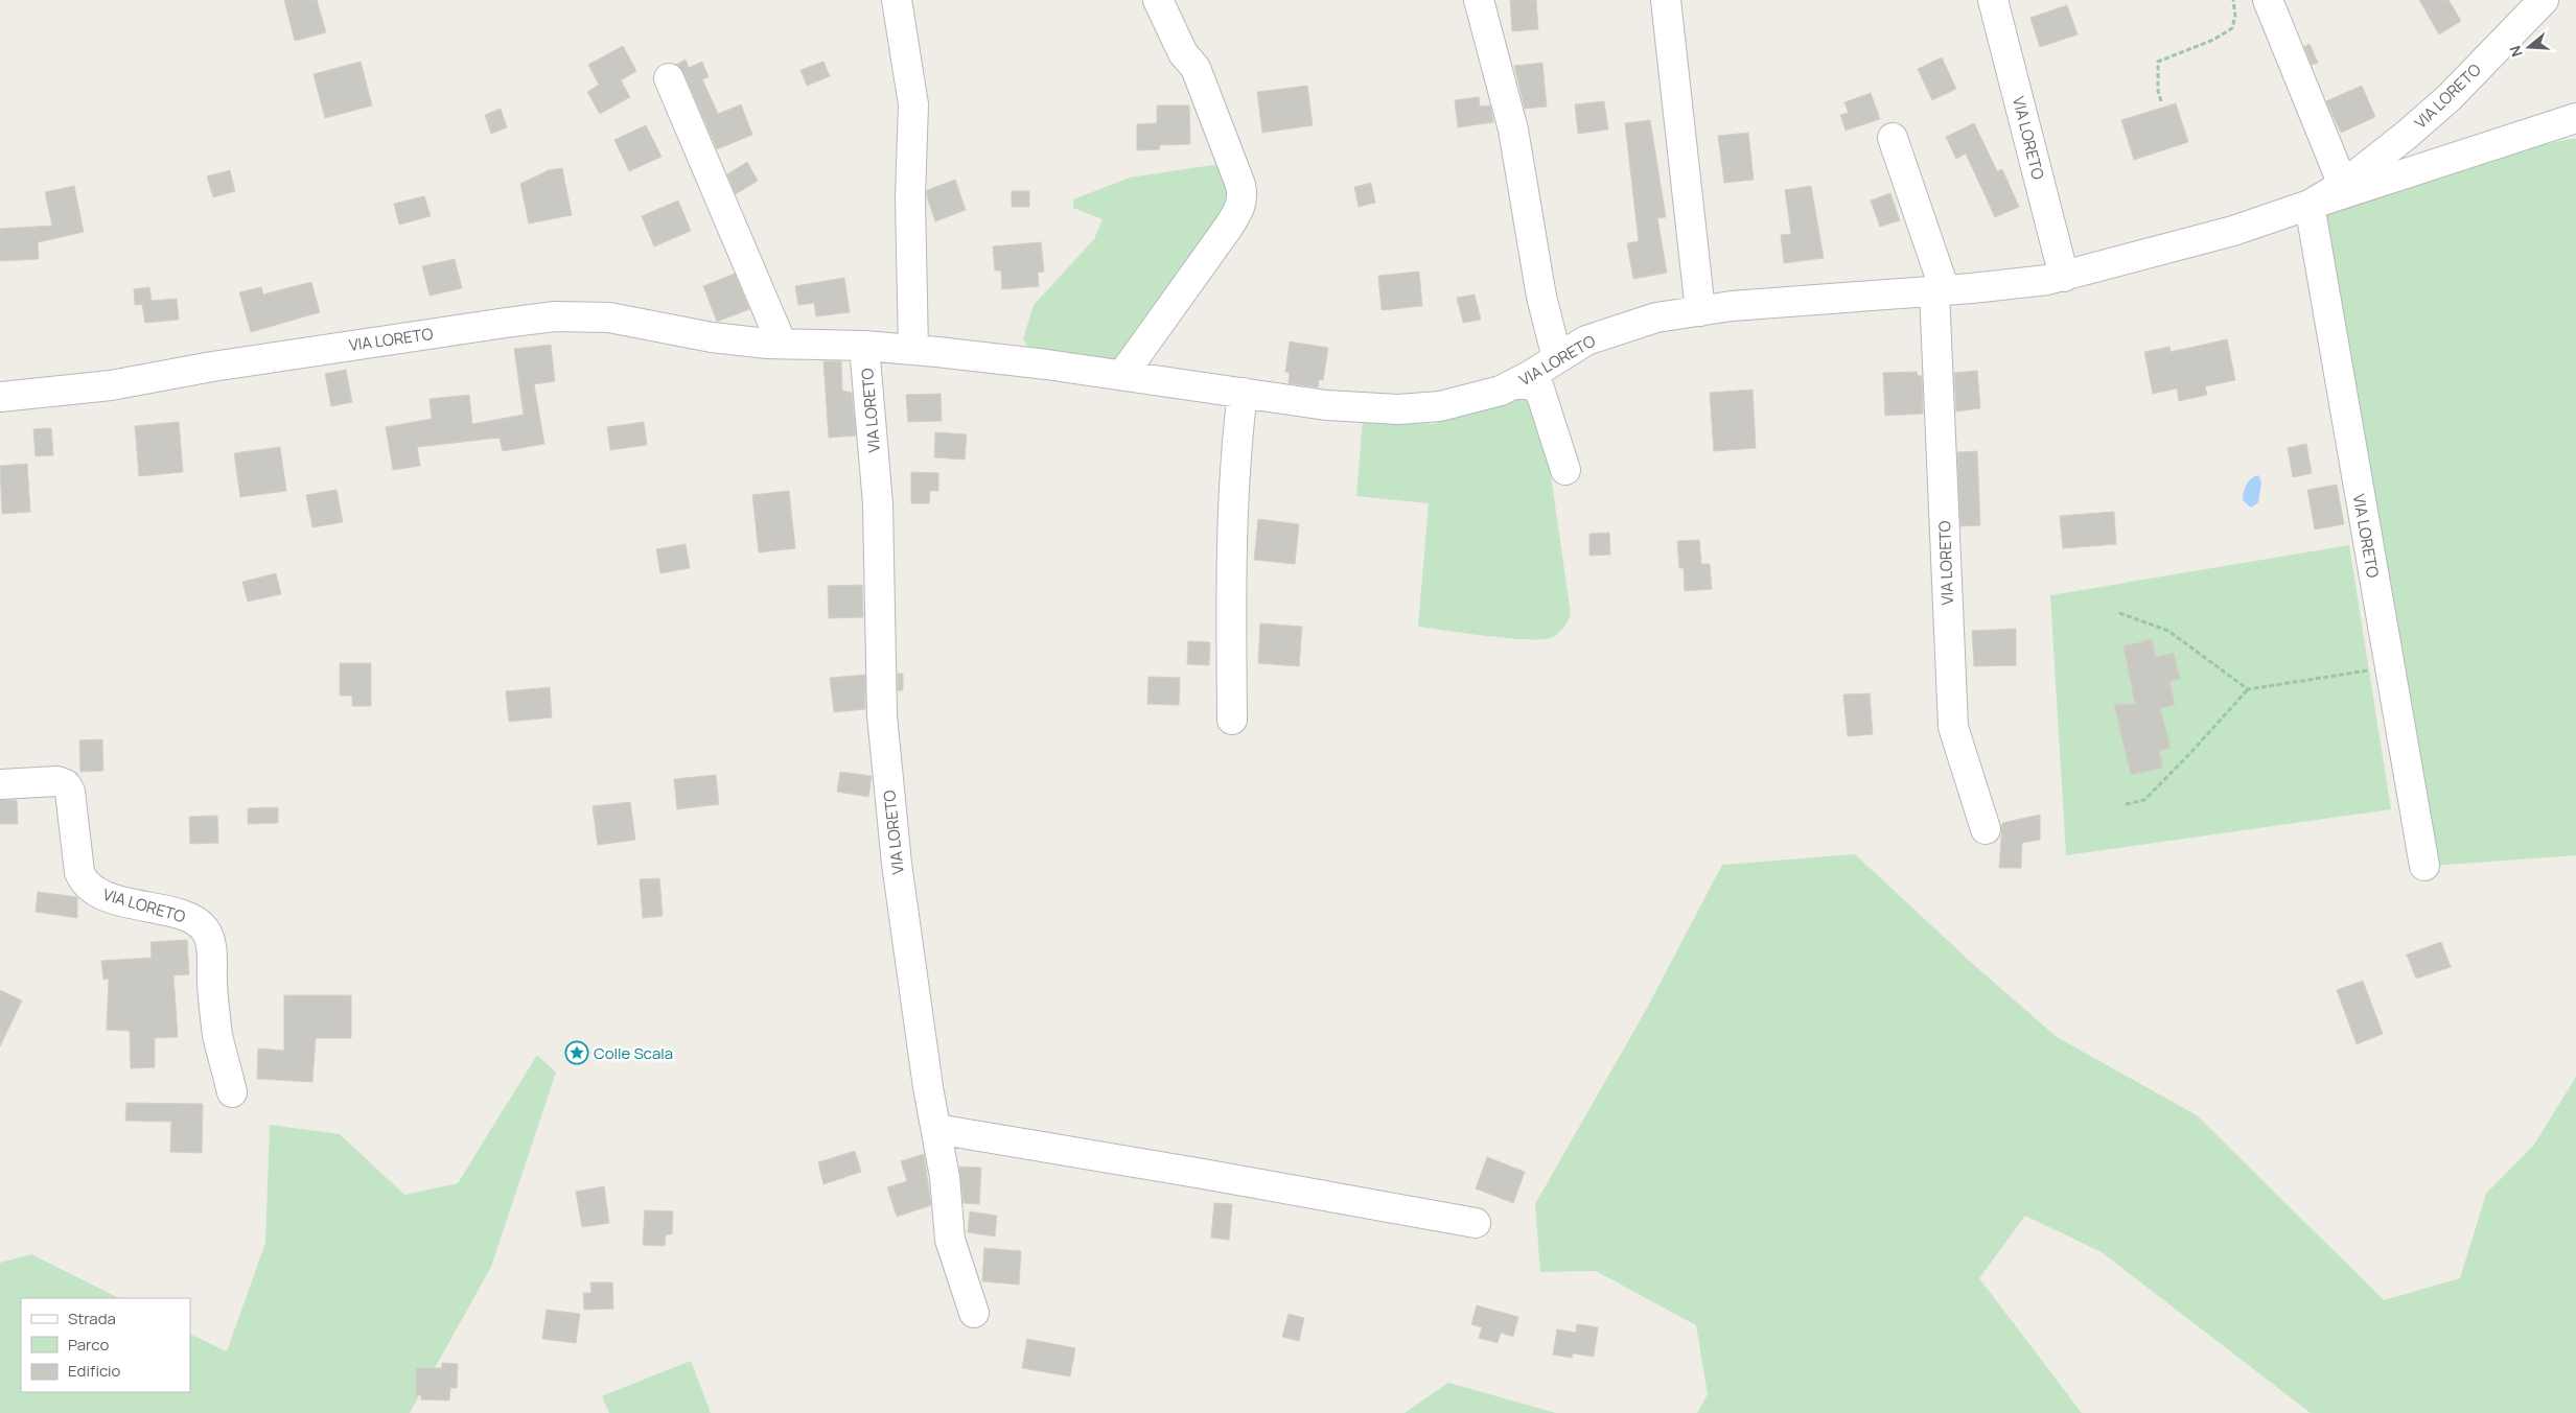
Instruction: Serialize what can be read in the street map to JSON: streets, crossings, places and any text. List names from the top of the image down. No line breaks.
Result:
{"streets":{"street":["VIA LORETO"]},"places":{"place":["Colle Scala"]},"legend":["Strada","Parco","Edificio"],"north":"left"}
